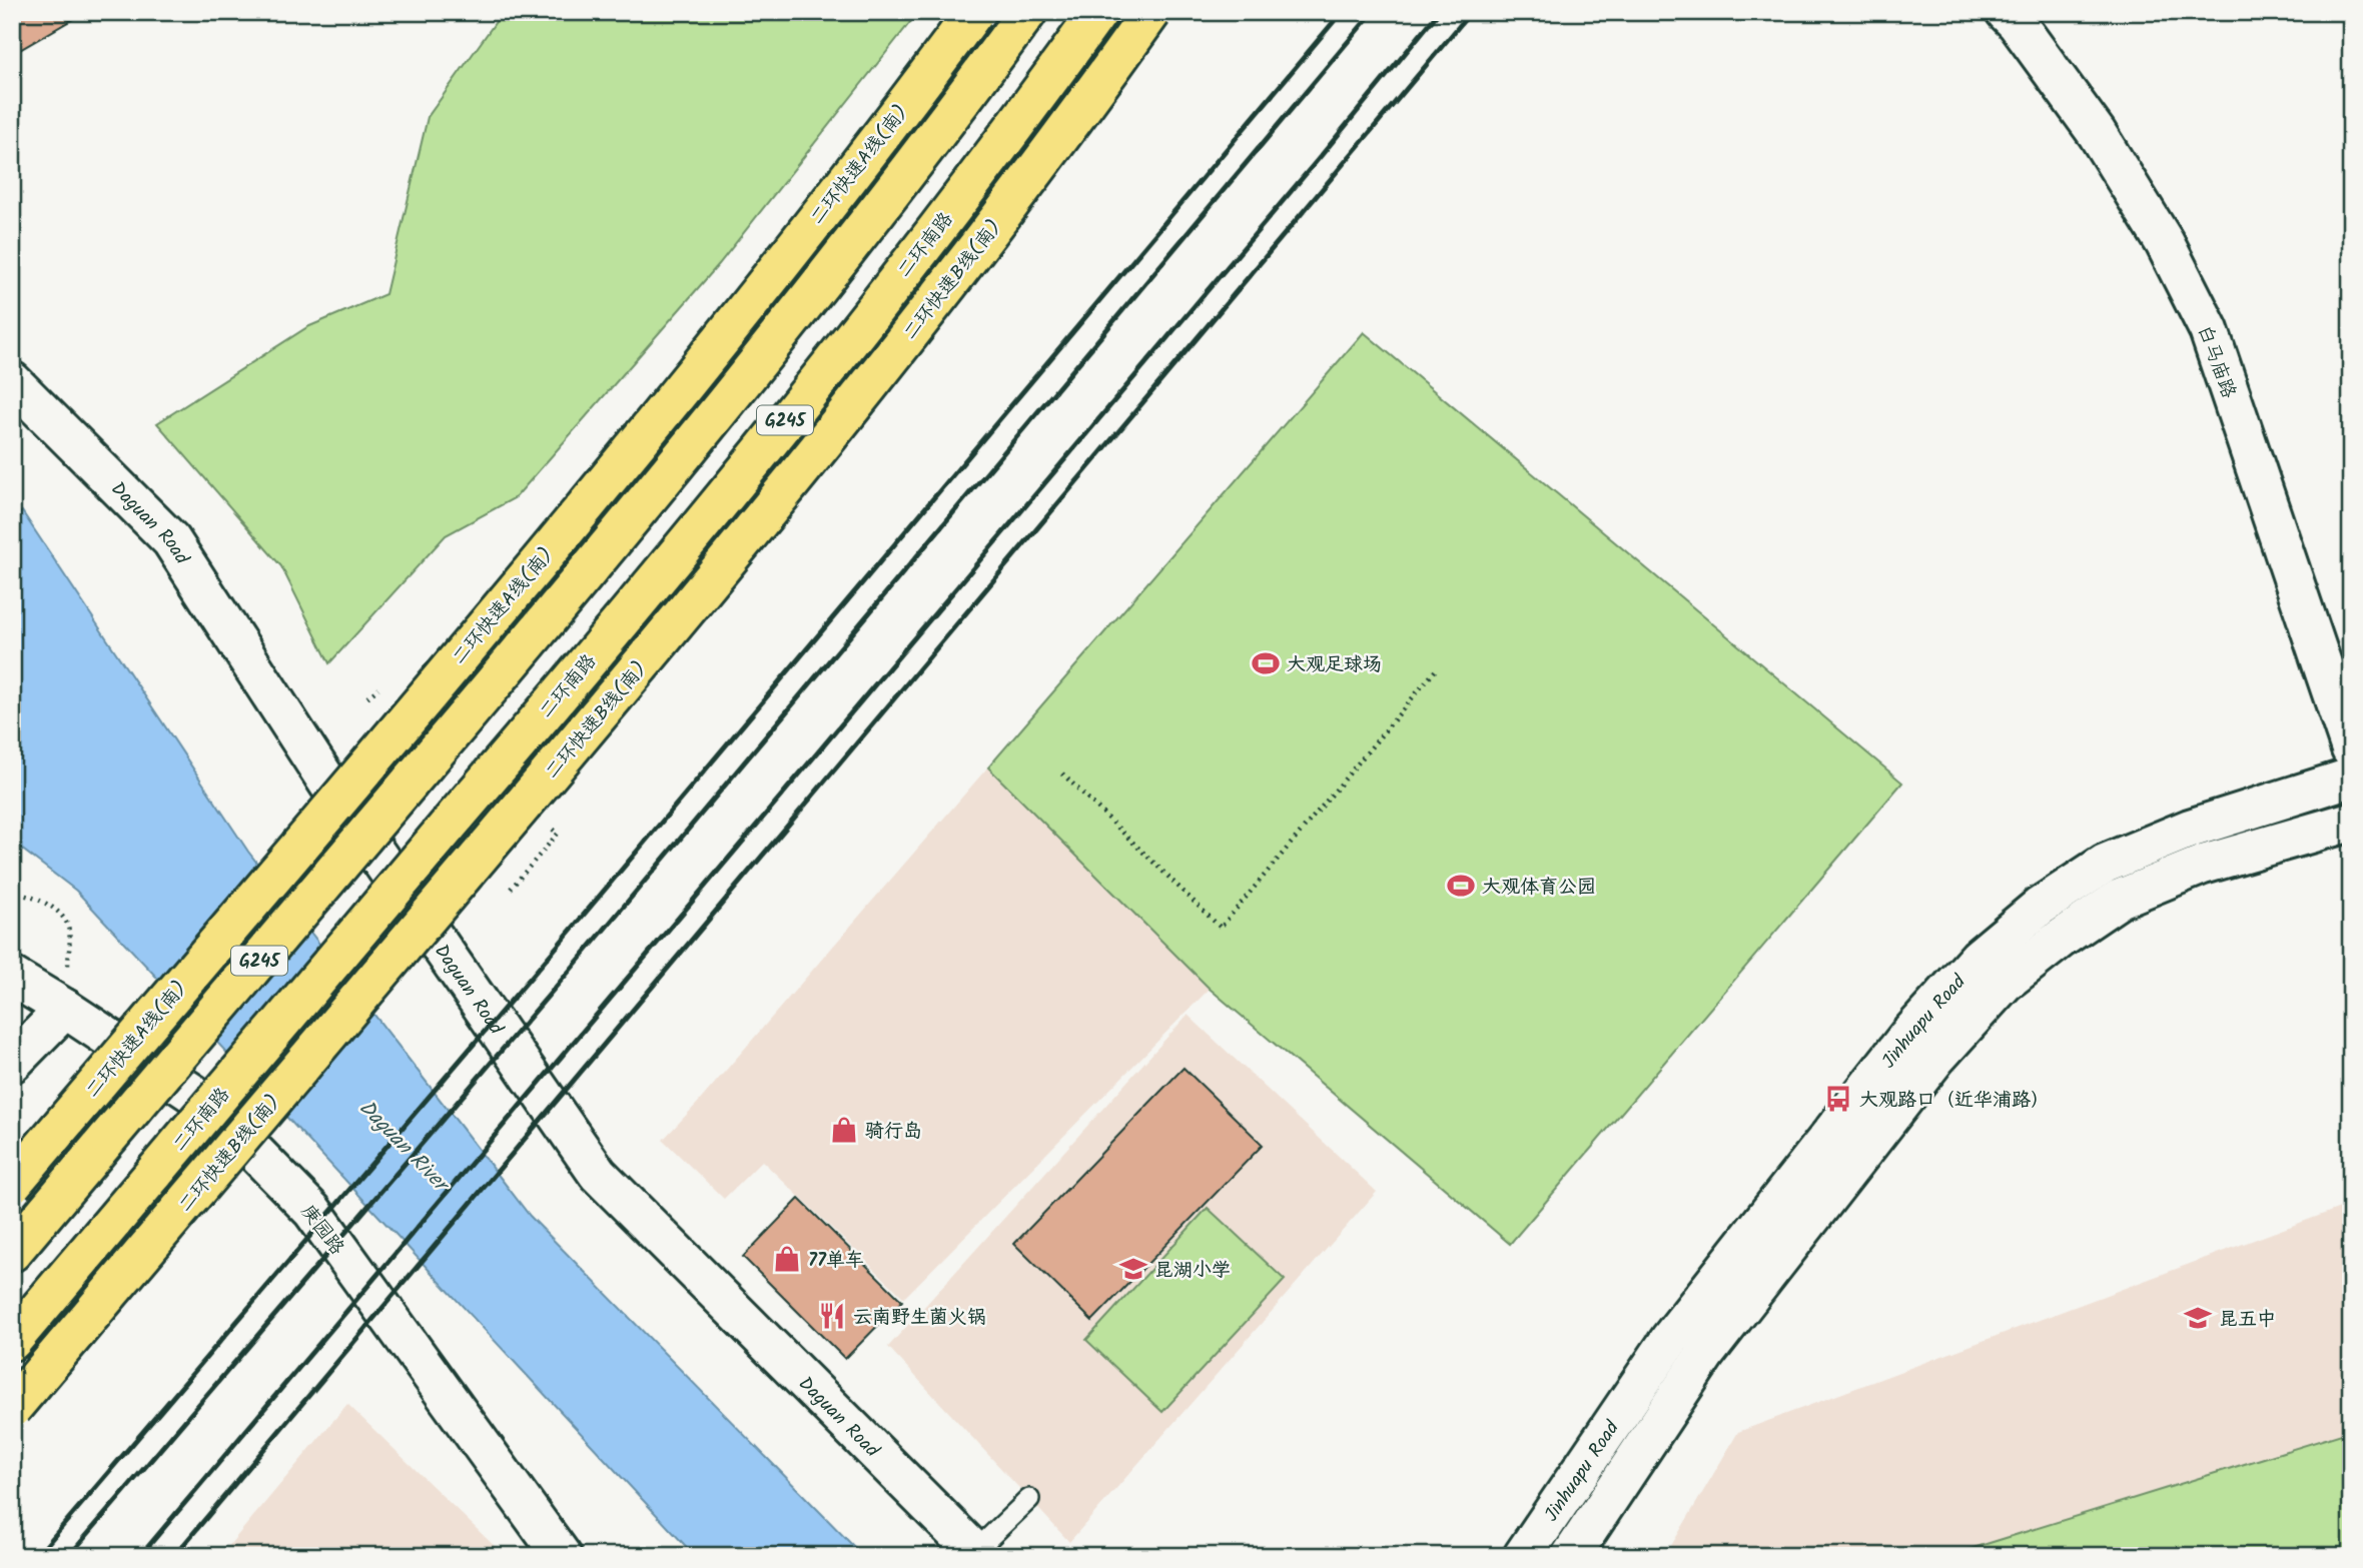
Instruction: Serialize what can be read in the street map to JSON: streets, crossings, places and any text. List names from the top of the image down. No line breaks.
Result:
{"streets":{"main road":["二环快速A线(南)","二环南路","二环快速B线(南)","G245"],"street":["白马庙路","Daguan Road","Jinhuapu Road","庚园路"]},"water":["Daguan River"],"places":{"sports":["大观足球场","大观体育公园"],"bus stop":["大观路口（近华浦路）"],"shop":["骑行岛","77单车"],"school or university":["昆湖小学","昆五中"],"restaurant":["云南野生菌火锅"]}}
